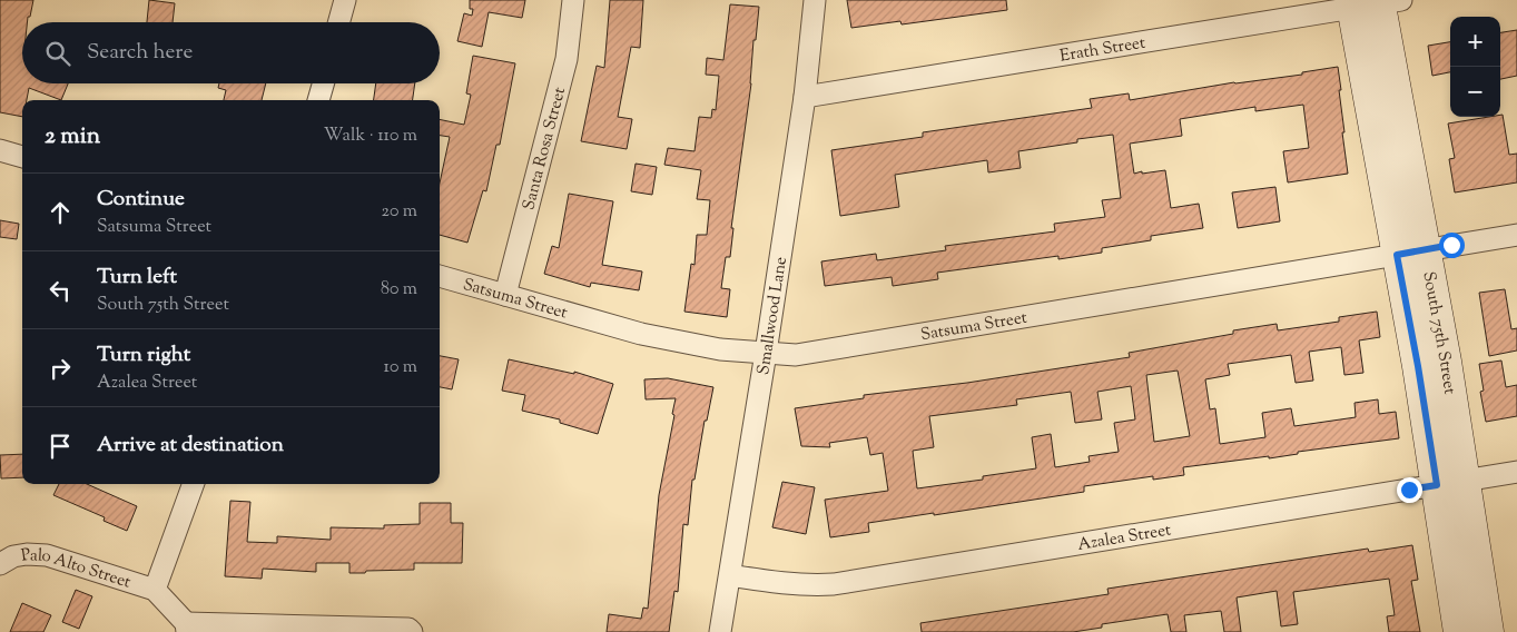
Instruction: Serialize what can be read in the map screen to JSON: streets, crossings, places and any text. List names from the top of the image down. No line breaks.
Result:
{"streets":{"main road":["South 75th Street"],"street":["Erath Street","Santa Rosa Street","Satsuma Street","Smallwood Lane","Azalea Street","Palo Alto Street"]},"crossings":[["Erath Street","Smallwood Lane"],["Erath Street","South 75th Street"],["Santa Rosa Street","Satsuma Street"],["Satsuma Street","Smallwood Lane"],["Satsuma Street","South 75th Street"],["Smallwood Lane","Azalea Street"],["South 75th Street","Azalea Street"]],"page":{"map_buttons":["+","−"],"search":"Search here","heading":["2 min","Walk · 110 m"],"list":[["Continue","Satsuma Street","20 m"],["Turn left","South 75th Street","80 m"],["Turn right","Azalea Street","10 m"],"Arrive at destination"]}}
